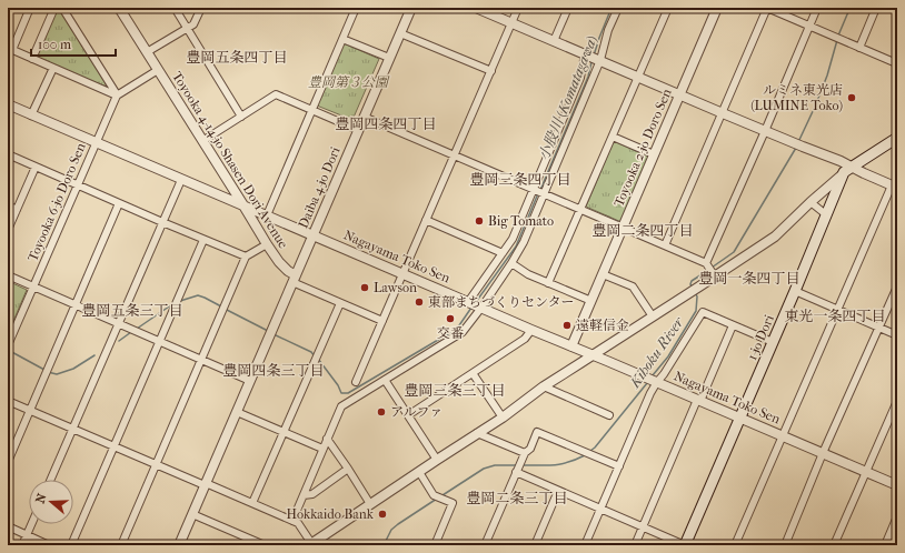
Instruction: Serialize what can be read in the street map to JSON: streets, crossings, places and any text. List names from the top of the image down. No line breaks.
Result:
{"streets":{"main road":["1-jo Dori"],"street":["Toyooka 2-jo Doro Sen","Toyooka 4-14-jo Shasen Dori Avenue","Daiba 4-jo Dori","Toyooka 6-jo Doro Sen","Nagayama Toko Sen"]},"crossings":[["Toyooka 2-jo Doro Sen","Nagayama Toko Sen"],["Toyooka 4-14-jo Shasen Dori Avenue","Daiba 4-jo Dori"],["Toyooka 4-14-jo Shasen Dori Avenue","Nagayama Toko Sen"],["Daiba 4-jo Dori","Nagayama Toko Sen"],["Toyooka 6-jo Doro Sen","Nagayama Toko Sen"],["Nagayama Toko Sen","1-jo Dori"]],"districts":["豊岡五条四丁目","豊岡四条四丁目","豊岡三条四丁目","豊岡二条四丁目","豊岡一条四丁目","豊岡五条三丁目","東光一条四丁目","豊岡四条三丁目","豊岡三条三丁目","豊岡二条三丁目"],"water":["小股川 (Komatagawa)","Kihoku River"],"parks":["豊岡第３公園"],"places":["ルミネ東光店 (LUMINE Toko)","Big Tomato","Lawson","東部まちづくりセンター","交番","遠軽信金","アルファ","Hokkaido Bank"],"scale_bar":"100 m","north":"left"}
